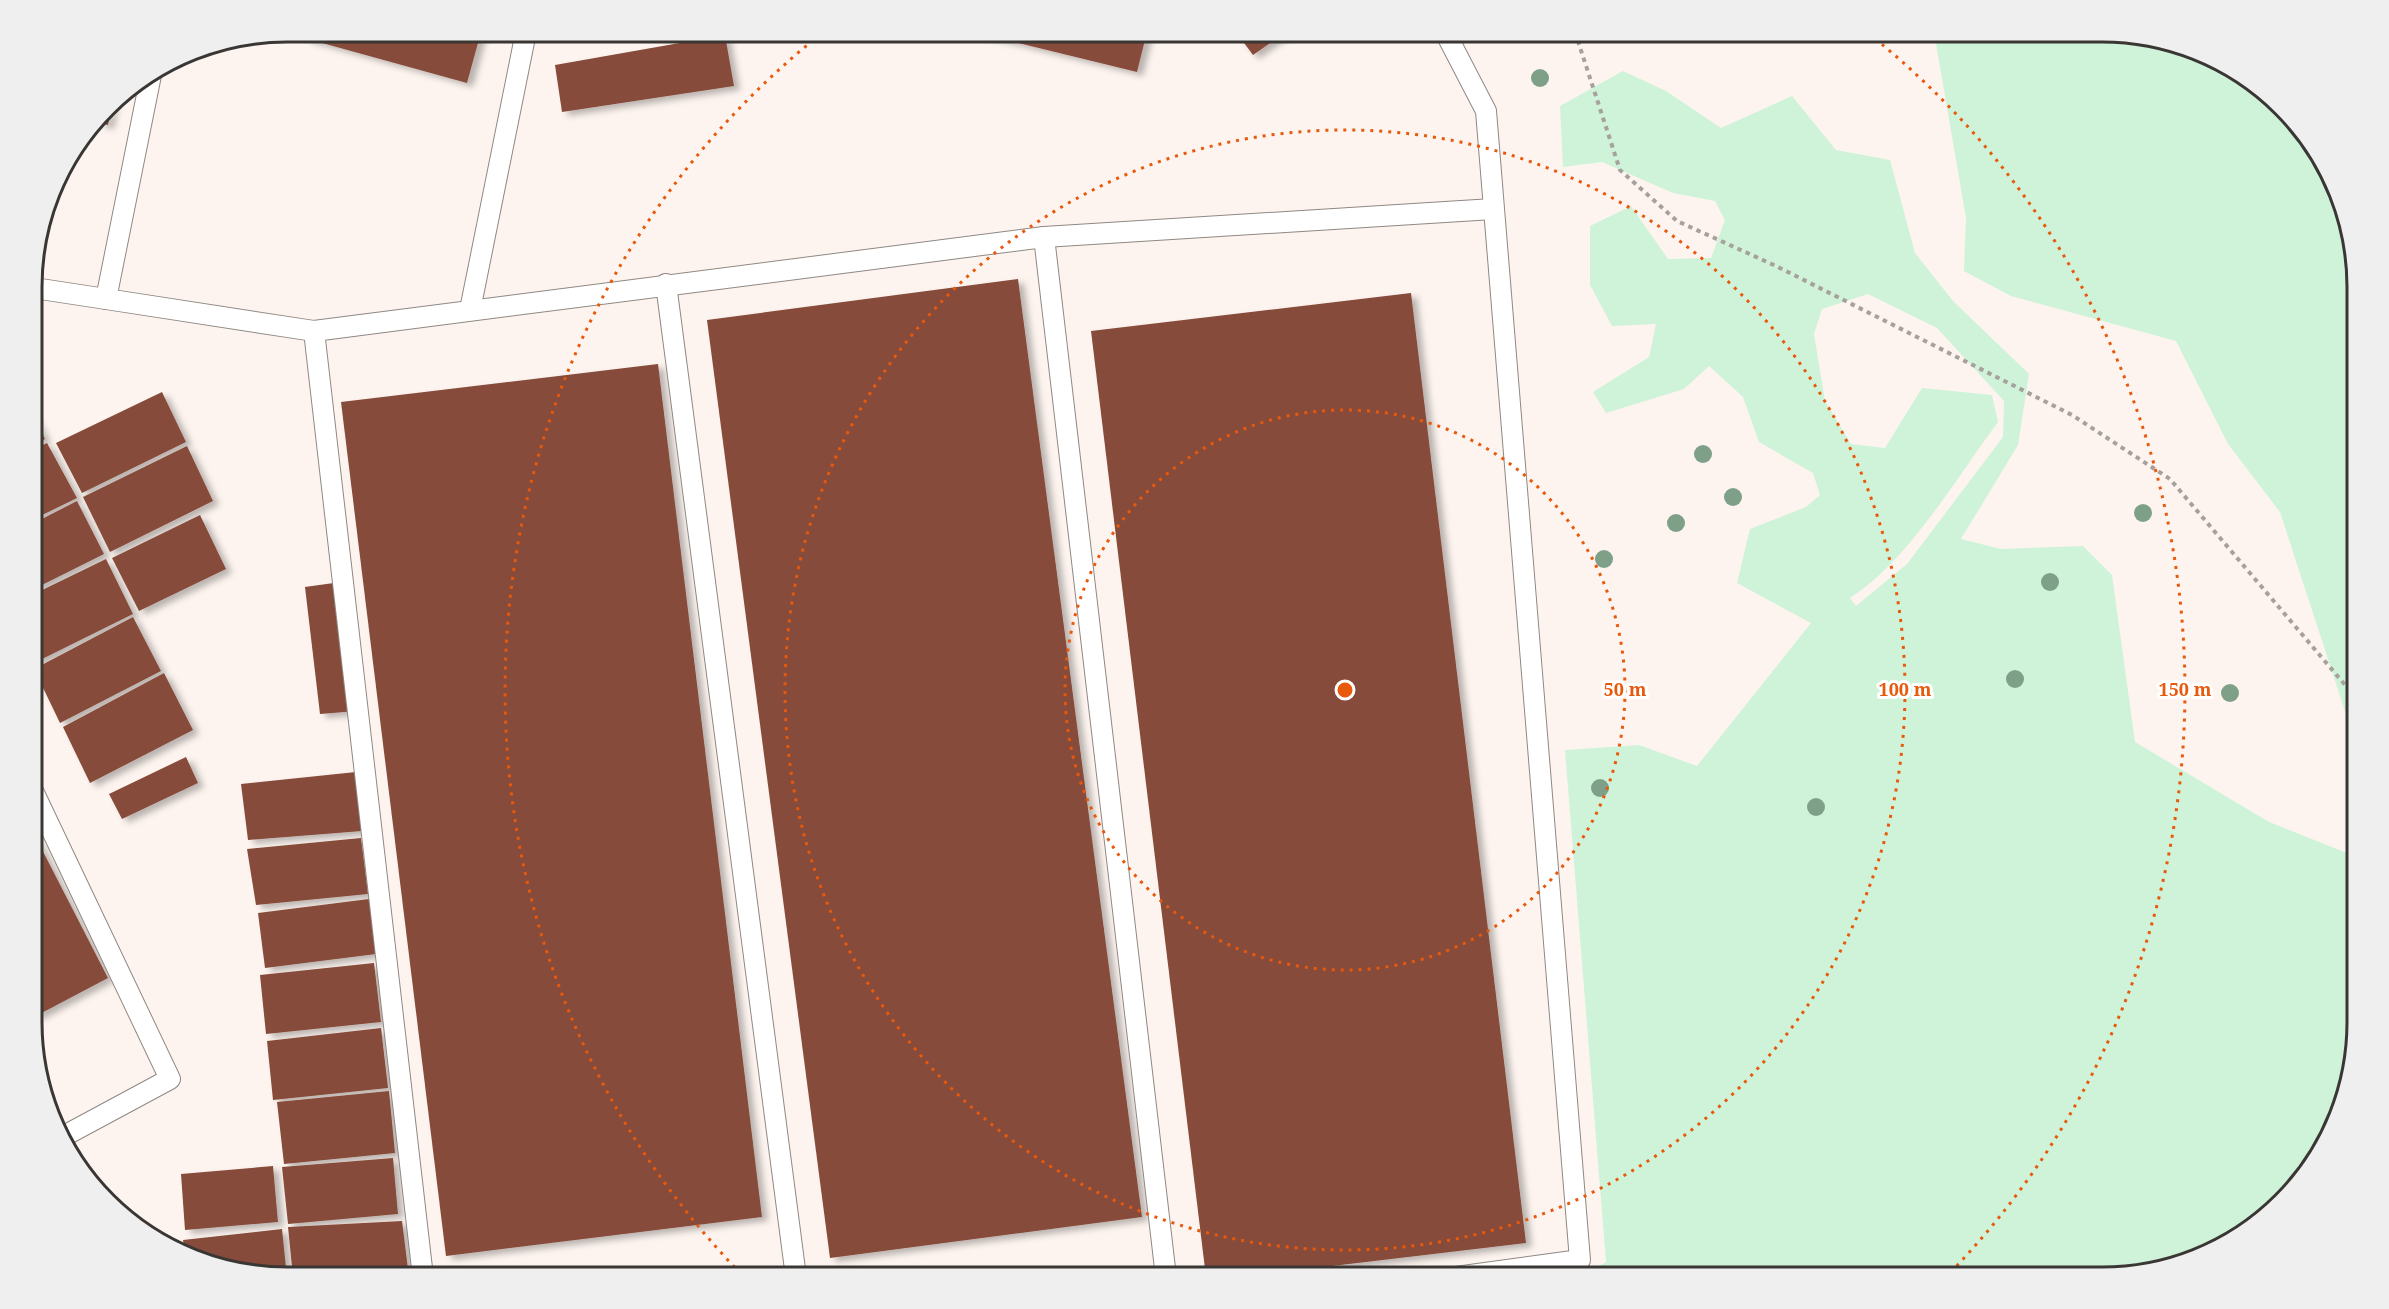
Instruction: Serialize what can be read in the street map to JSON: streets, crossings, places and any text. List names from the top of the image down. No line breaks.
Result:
{"rings":["50 m","100 m","150 m"]}
